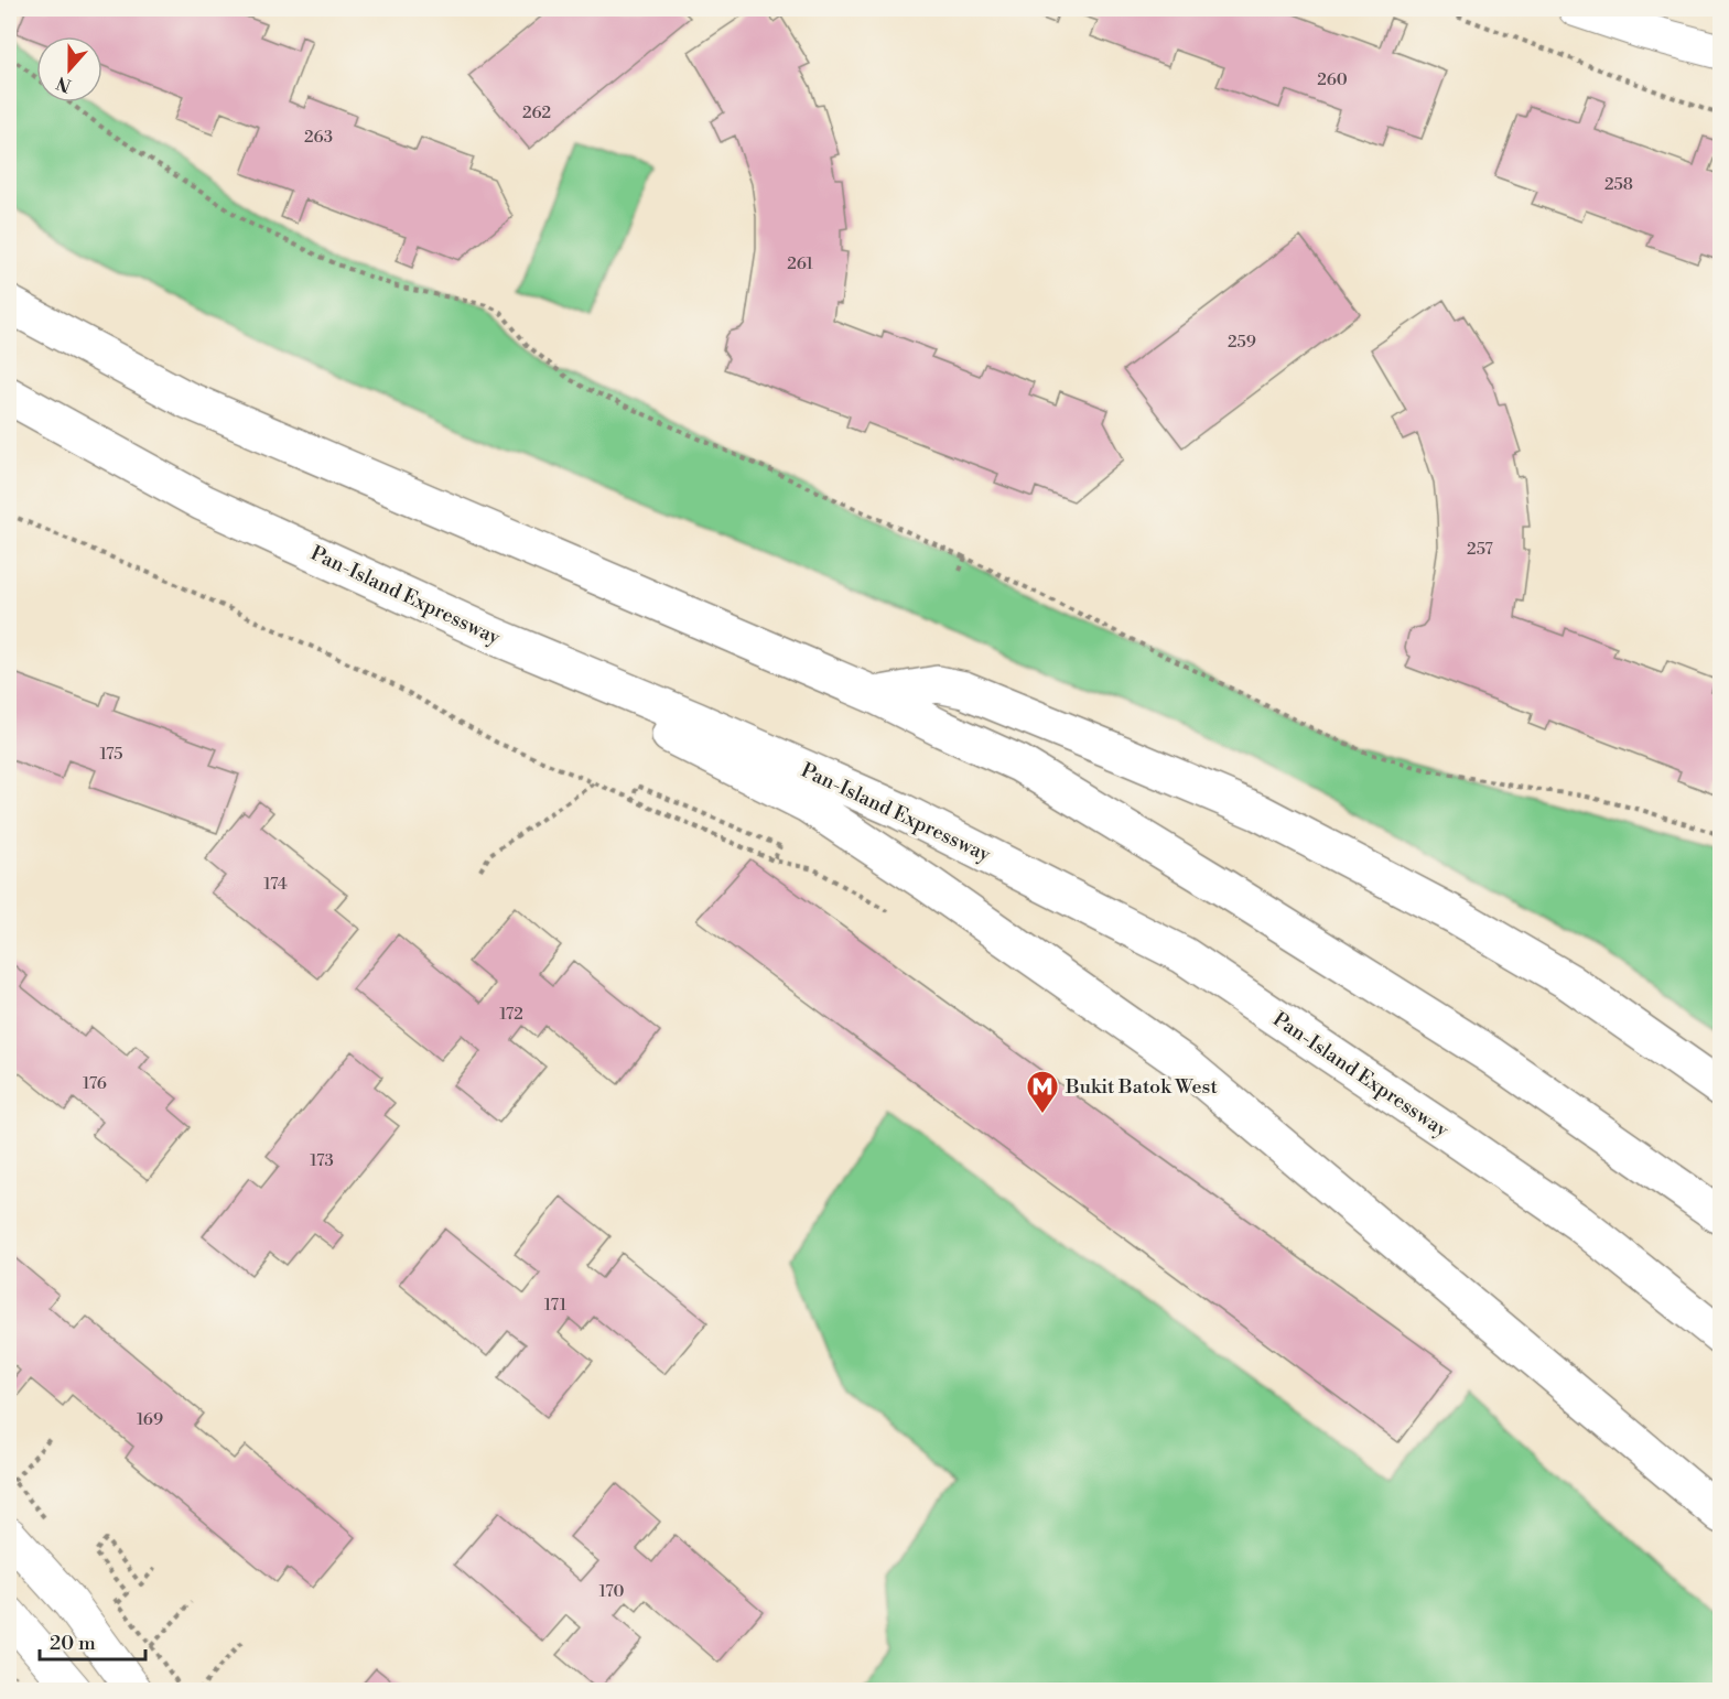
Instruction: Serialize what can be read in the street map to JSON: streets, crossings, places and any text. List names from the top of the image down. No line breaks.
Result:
{"streets":{"highway":["Pan-Island Expressway"]},"places":{"metro station":["Bukit Batok West"]},"house_numbers":["260","262","263","258","261","259","257","175","174","172","176","173","171","169","170"],"scale_bar":"20 m","north":"bottom"}
